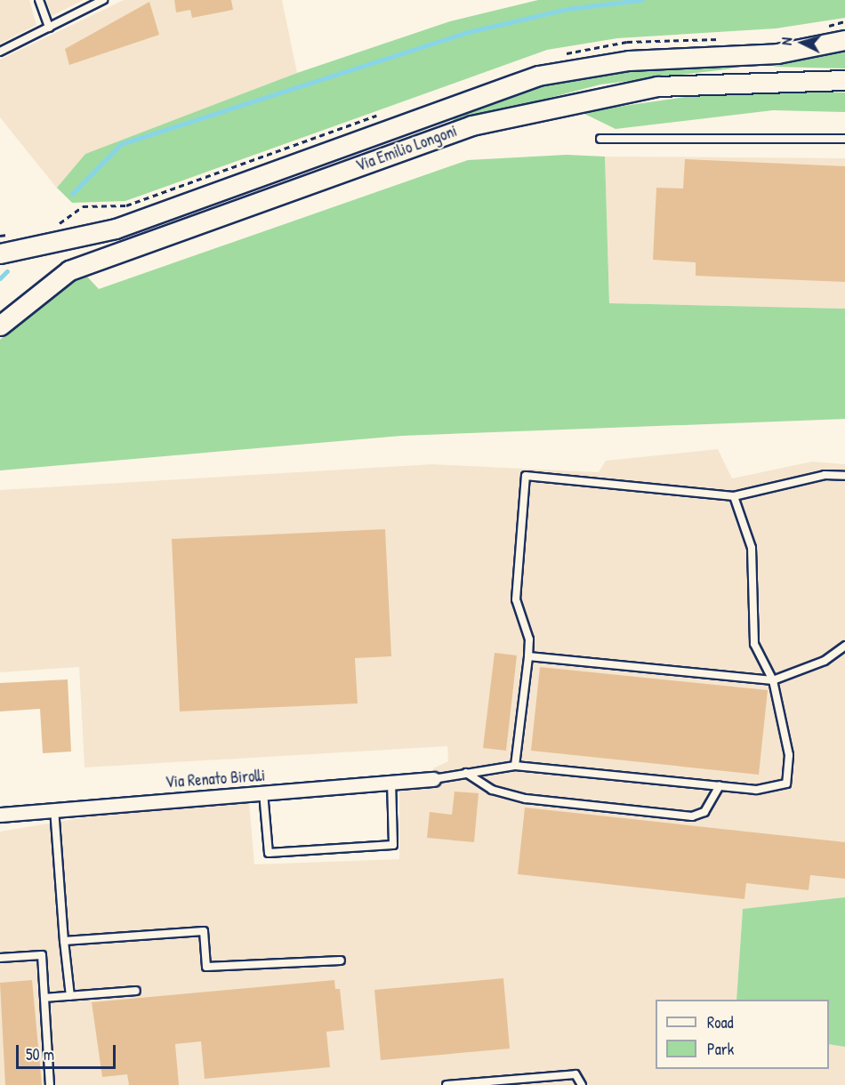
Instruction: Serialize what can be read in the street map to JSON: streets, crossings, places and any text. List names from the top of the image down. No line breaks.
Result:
{"streets":{"street":["Via Emilio Longoni","Via Renato Birolli"]},"legend":["Road","Park"],"scale_bar":"50 m","north":"left"}
